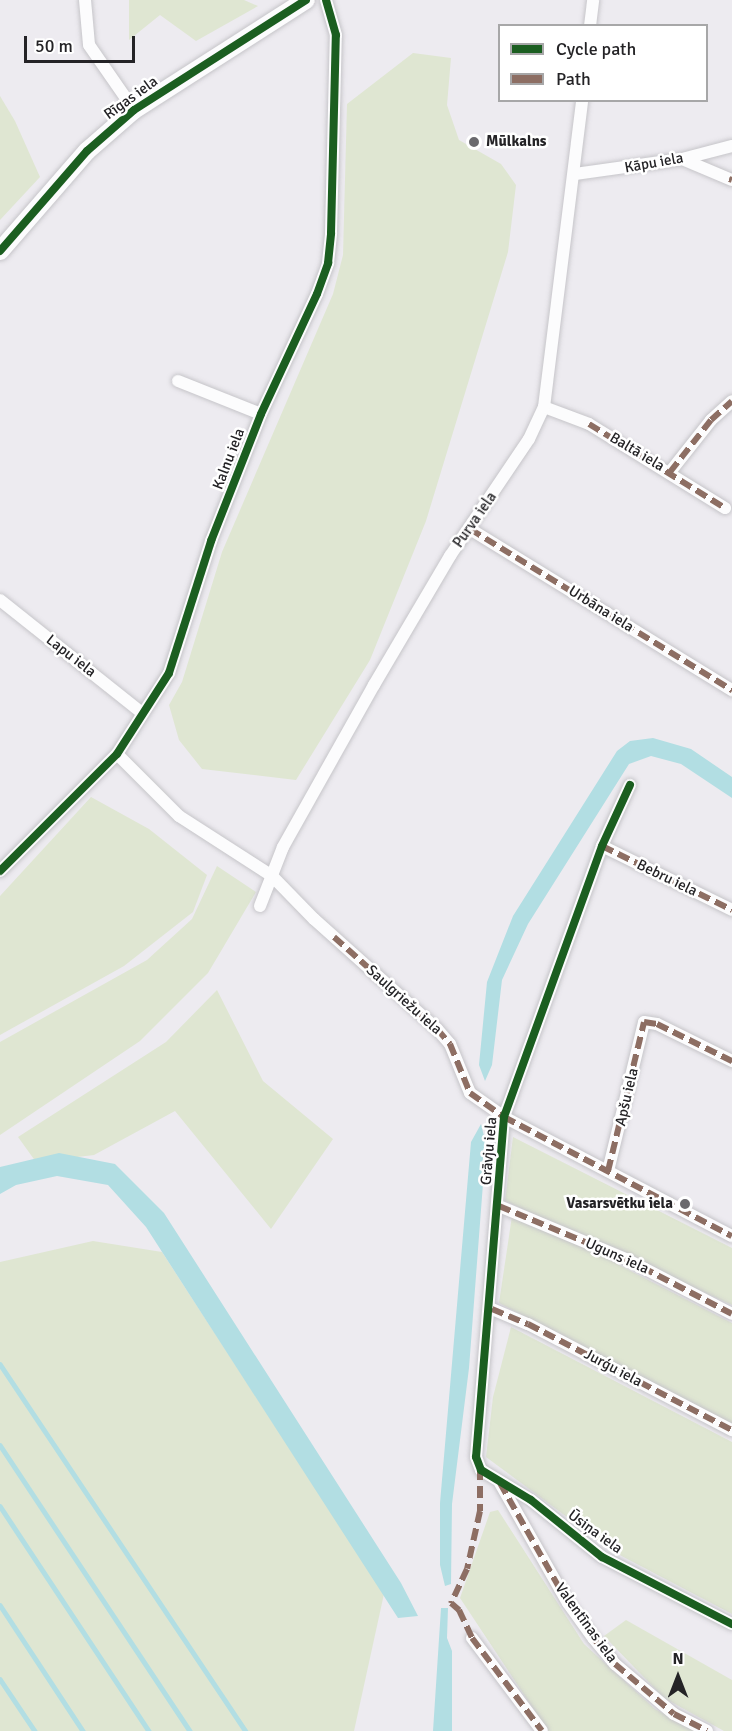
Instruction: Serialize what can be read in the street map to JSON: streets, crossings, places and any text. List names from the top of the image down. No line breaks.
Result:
{"streets":{"main road":["Rīgas iela"],"street":["Kāpu iela","Baltā iela","Kalnu iela","Purva iela","Urbāna iela","Lapu iela","Bebru iela","Saulgriežu iela","Apšu iela","Grāvju iela","Uguns iela","Jurģu iela","Ūsiņa iela","Valentīnas iela"]},"crossings":[["Kāpu iela","Purva iela"],["Baltā iela","Purva iela"],["Kalnu iela","Lapu iela"],["Kalnu iela","Saulgriežu iela"],["Purva iela","Urbāna iela"],["Purva iela","Saulgriežu iela"],["Bebru iela","Grāvju iela"],["Saulgriežu iela","Apšu iela"],["Saulgriežu iela","Grāvju iela"],["Grāvju iela","Uguns iela"],["Grāvju iela","Jurģu iela"],["Grāvju iela","Ūsiņa iela"],["Ūsiņa iela","Valentīnas iela"]],"places":["Mūlkalns","Vasarsvētku iela"],"legend":["Cycle path","Path"],"scale_bar":"50 m","north":"top"}
